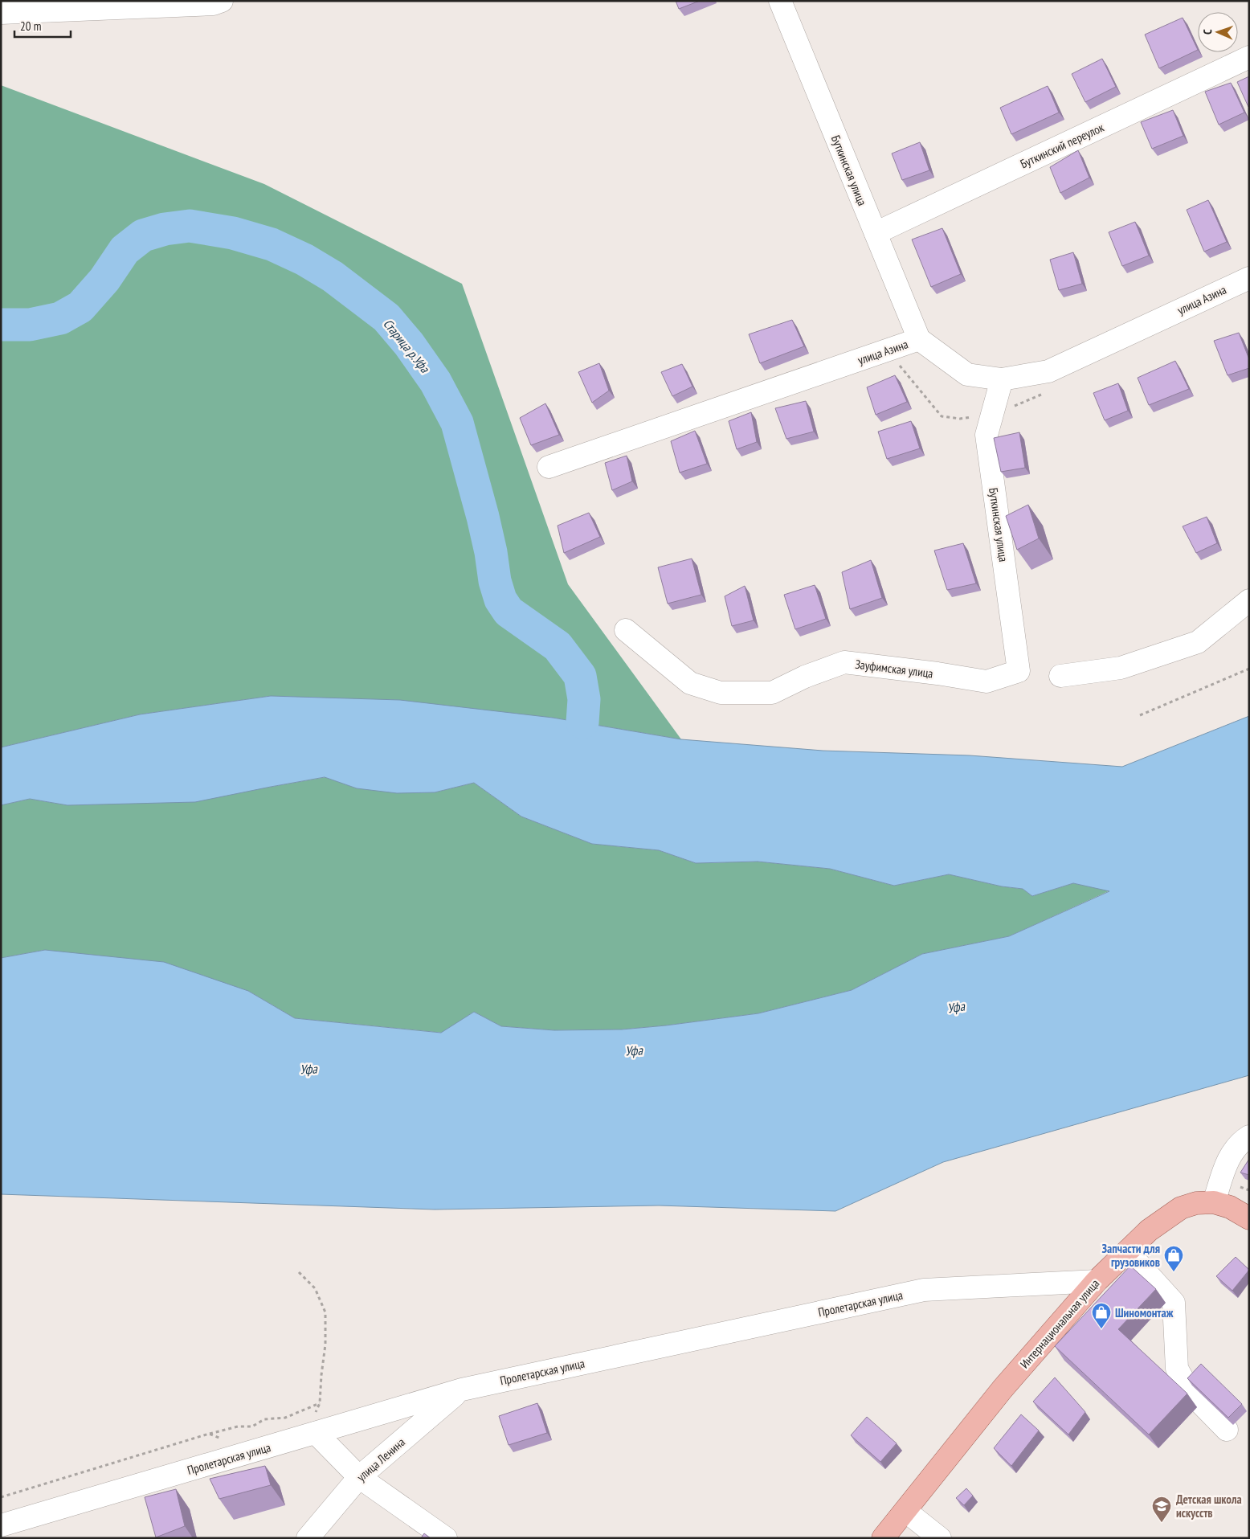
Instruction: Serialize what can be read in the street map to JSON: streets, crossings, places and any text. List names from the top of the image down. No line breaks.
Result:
{"streets":{"main road":["Интернациональная улица"],"street":["Буткинский переулок","Буткинская улица","улица Азина","Зауфимская улица","Пролетарская улица","улица Ленина"]},"crossings":[["Буткинский переулок","Буткинская улица"],["Буткинская улица","улица Азина"],["Буткинская улица","Зауфимская улица"],["Пролетарская улица","Интернациональная улица"],["Пролетарская улица","улица Ленина"]],"water":["Старица р.Уфа","Уфа"],"places":{"shop":["Запчасти для грузовиков","Шиномонтаж"],"school or university":["Детская школа искусств"]},"scale_bar":"20 m","north":"left"}
